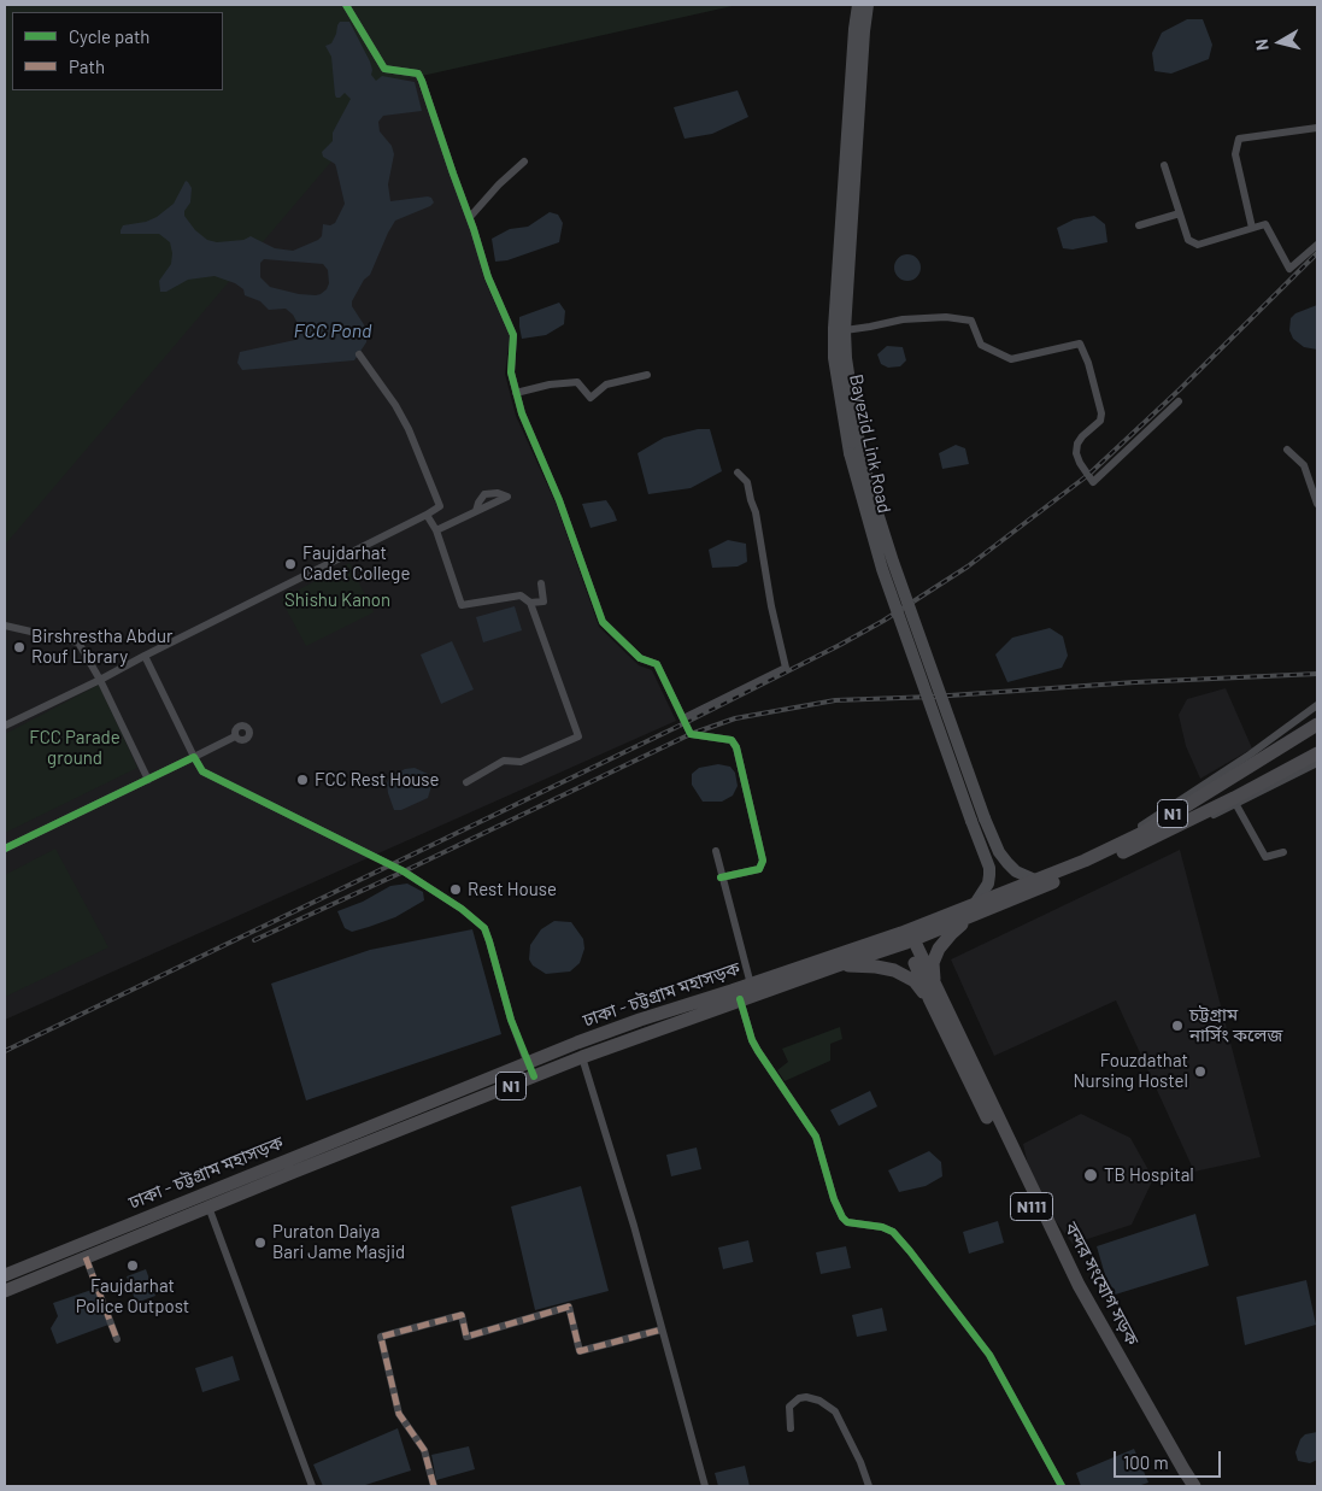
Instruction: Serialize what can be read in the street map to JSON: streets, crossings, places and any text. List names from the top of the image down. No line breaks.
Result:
{"streets":{"highway":["N1","ঢাকা - চট্টগ্রাম মহাসড়ক","N111","বন্দর সংযোগ সড়ক"],"main road":["Bayezid Link Road"]},"crossings":[["Bayezid Link Road","ঢাকা - চট্টগ্রাম মহাসড়ক"],["ঢাকা - চট্টগ্রাম মহাসড়ক","বন্দর সংযোগ সড়ক"]],"water":["FCC Pond"],"parks":["Shishu Kanon","FCC Parade ground"],"places":["Faujdarhat Cadet College","Birshrestha Abdur Rouf Library","FCC Rest House","Rest House","চট্টগ্রাম নার্সিং কলেজ","Fouzdathat Nursing Hostel","TB Hospital","Puraton Daiya Bari Jame Masjid","Faujdarhat Police Outpost"],"legend":["Cycle path","Path"],"scale_bar":"100 m","north":"left"}
